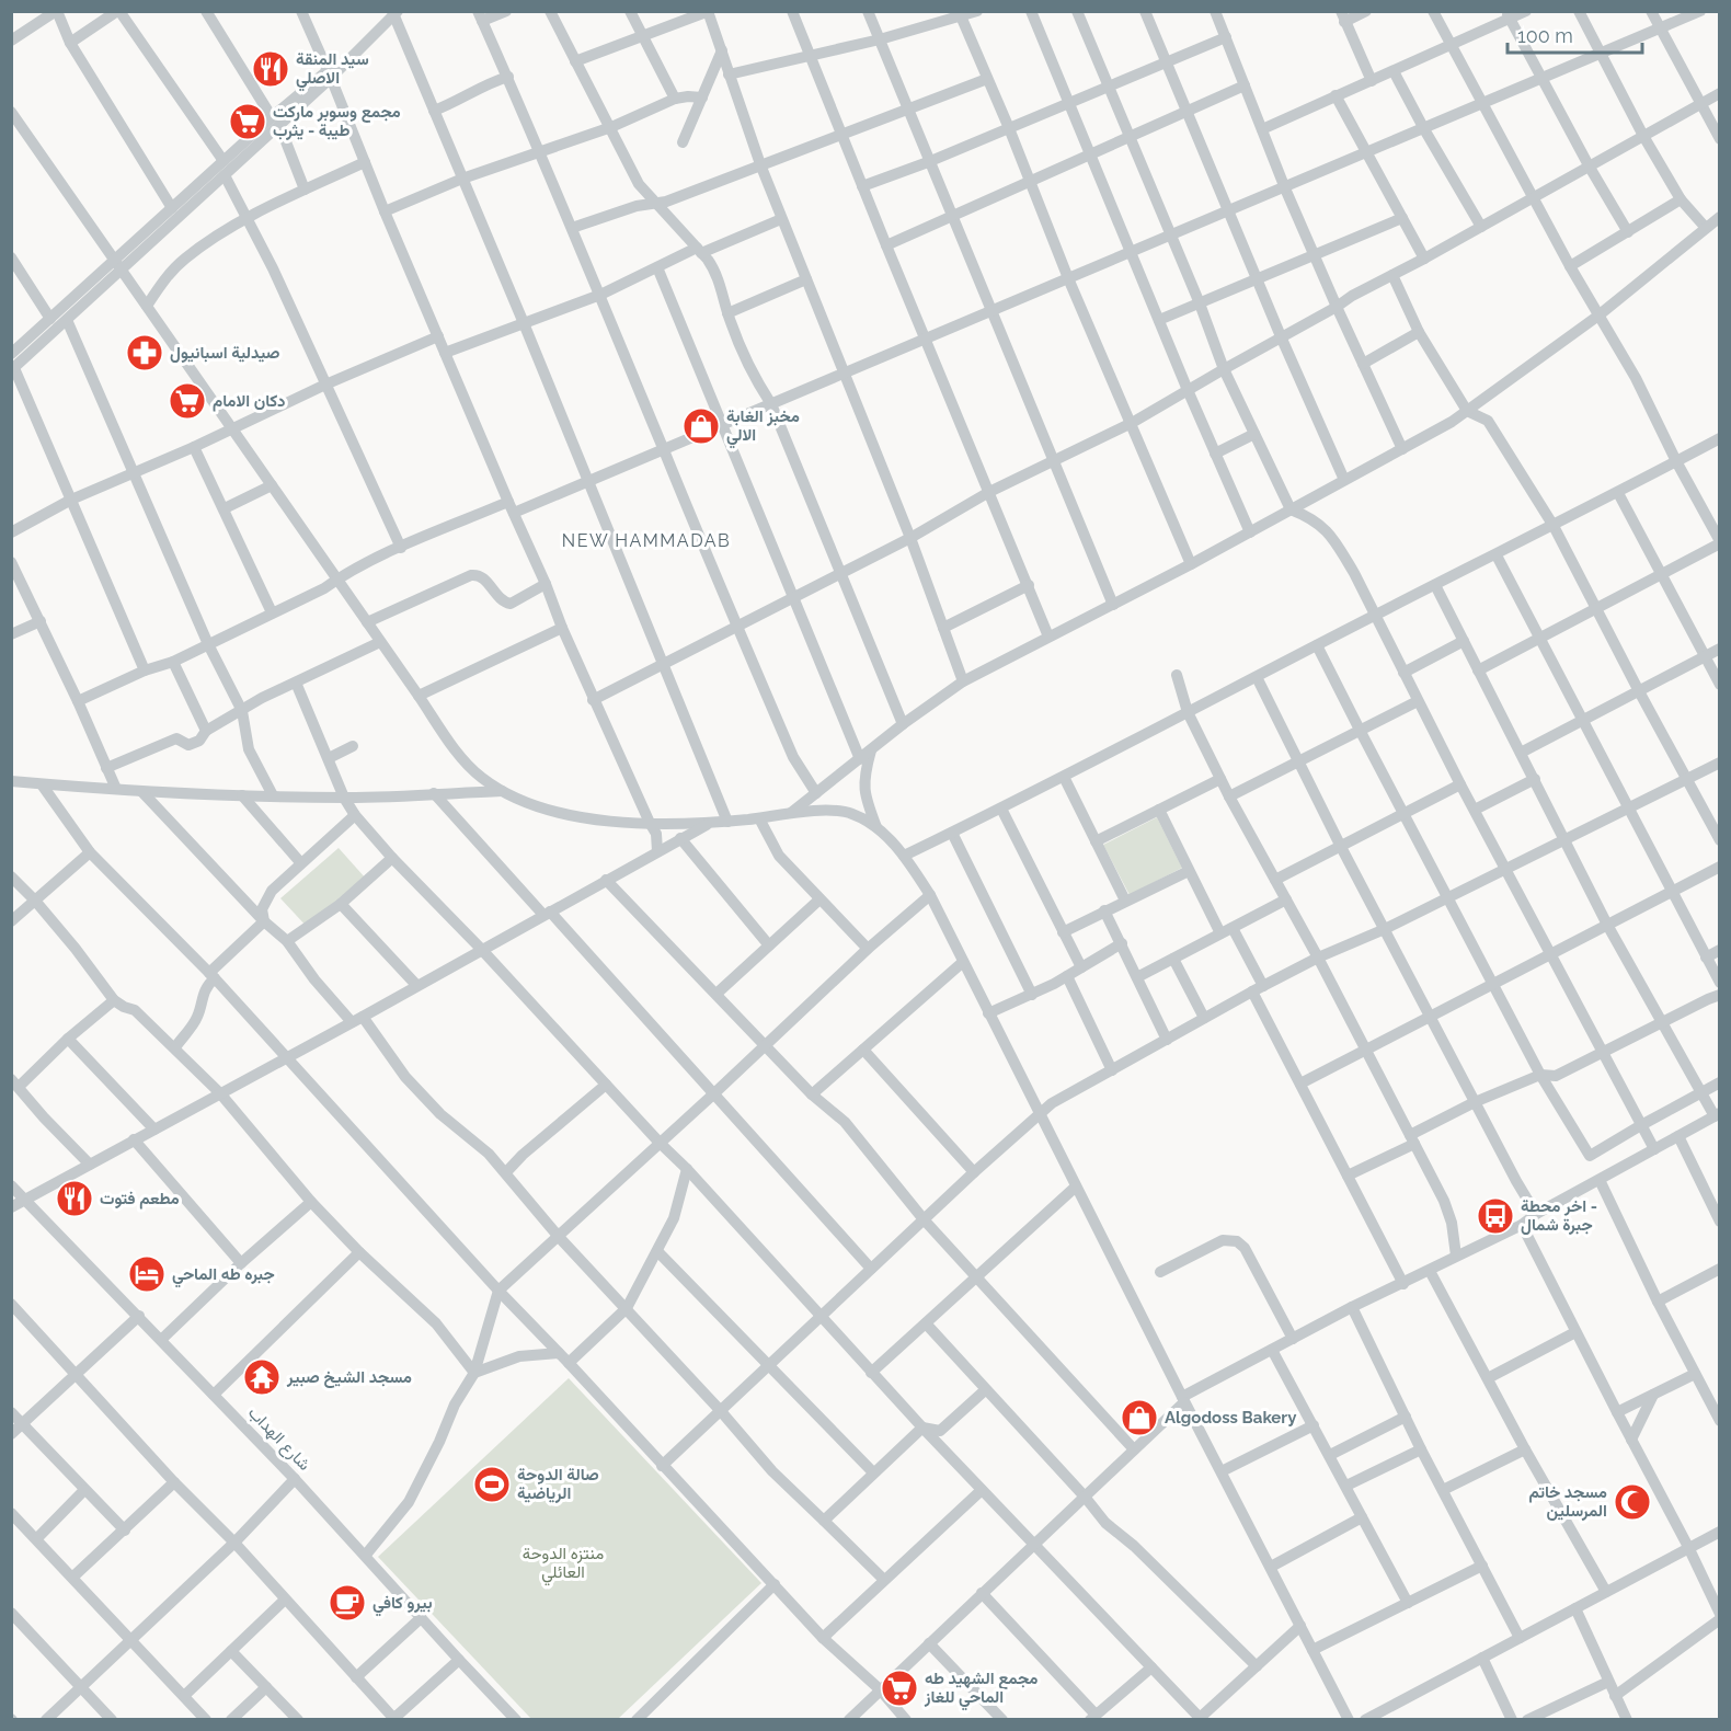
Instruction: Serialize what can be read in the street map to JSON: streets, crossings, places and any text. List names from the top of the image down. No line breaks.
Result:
{"streets":{"street":["شارع الهداب"]},"districts":["NEW HAMMADAB"],"parks":["منتزه الدوحة العائلي"],"places":{"restaurant":["سيد المنقة الاصلي","مطعم فتوت"],"supermarket":["مجمع وسوبر ماركت طيبة - يثرب","دكان الامام","مجمع الشهيد طه الماحي للغاز"],"pharmacy":["صيدلية اسبانيول"],"shop":["مخبز الغابة الالي","Algodoss Bakery"],"bus stop":["اخر محطة - جبرة شمال"],"hotel":["جبره طه الماحي"],"temple":["مسجد الشيخ صبير"],"sports":["صالة الدوحة الرياضية"],"mosque":["مسجد خاتم المرسلين"],"cafe":["بيرو كافي"]},"scale_bar":"100 m"}
